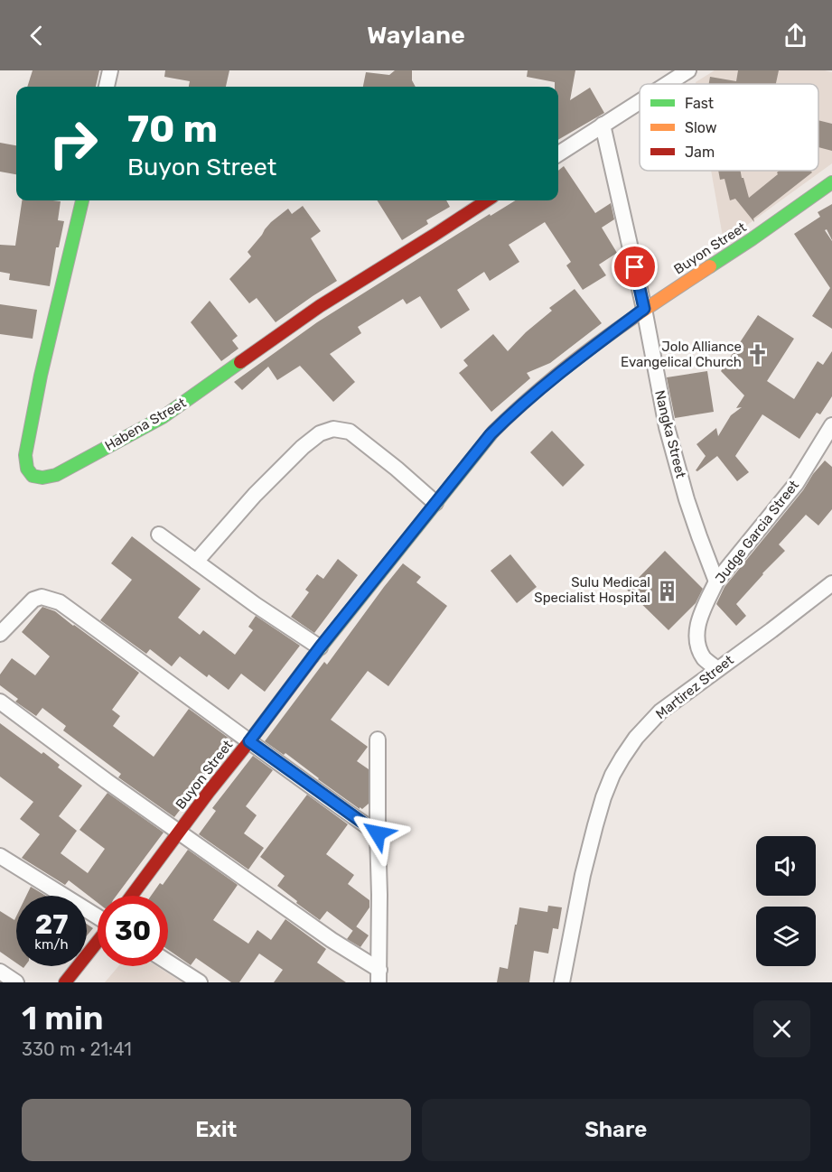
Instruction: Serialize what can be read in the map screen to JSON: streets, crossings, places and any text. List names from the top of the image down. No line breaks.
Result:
{"streets":{"main road":["Buyon Street","Habena Street"],"street":["Nangka Street","Judge Garcia Street","Martirez Street"]},"crossings":[["Buyon Street","Nangka Street"],["Nangka Street","Judge Garcia Street"],["Judge Garcia Street","Martirez Street"]],"places":{"church":["Jolo Alliance Evangelical Church"],"building":["Sulu Medical Specialist Hospital"]},"legend":["Fast","Slow","Jam"],"page":{"header":"Waylane","turn":["70 m","Buyon Street"],"speed":"27 km/h","limit":"30","heading":["1 min","330 m · 21:41"],"buttons":["Exit","Share"]}}
